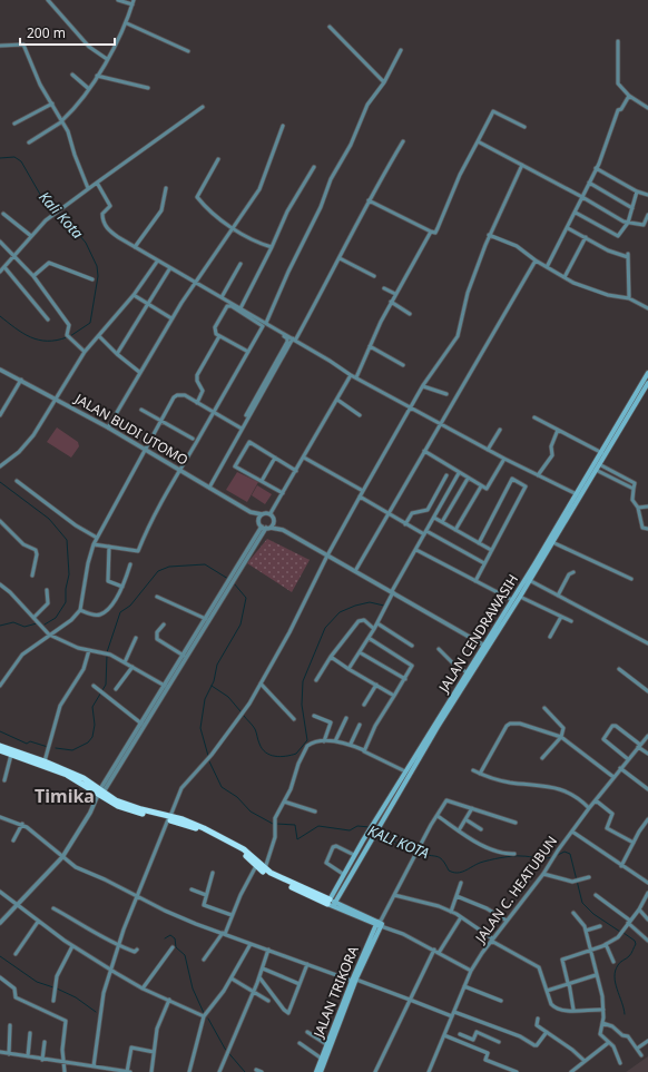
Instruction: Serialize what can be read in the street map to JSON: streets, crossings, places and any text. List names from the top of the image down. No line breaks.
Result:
{"streets":{"main road":["JALAN CENDRAWASIH","JALAN TRIKORA"],"street":["JALAN BUDI UTOMO","JALAN C. HEATUBUN"]},"districts":["Timika"],"water":["Kali Kota","KALI KOTA"],"scale_bar":"200 m"}
